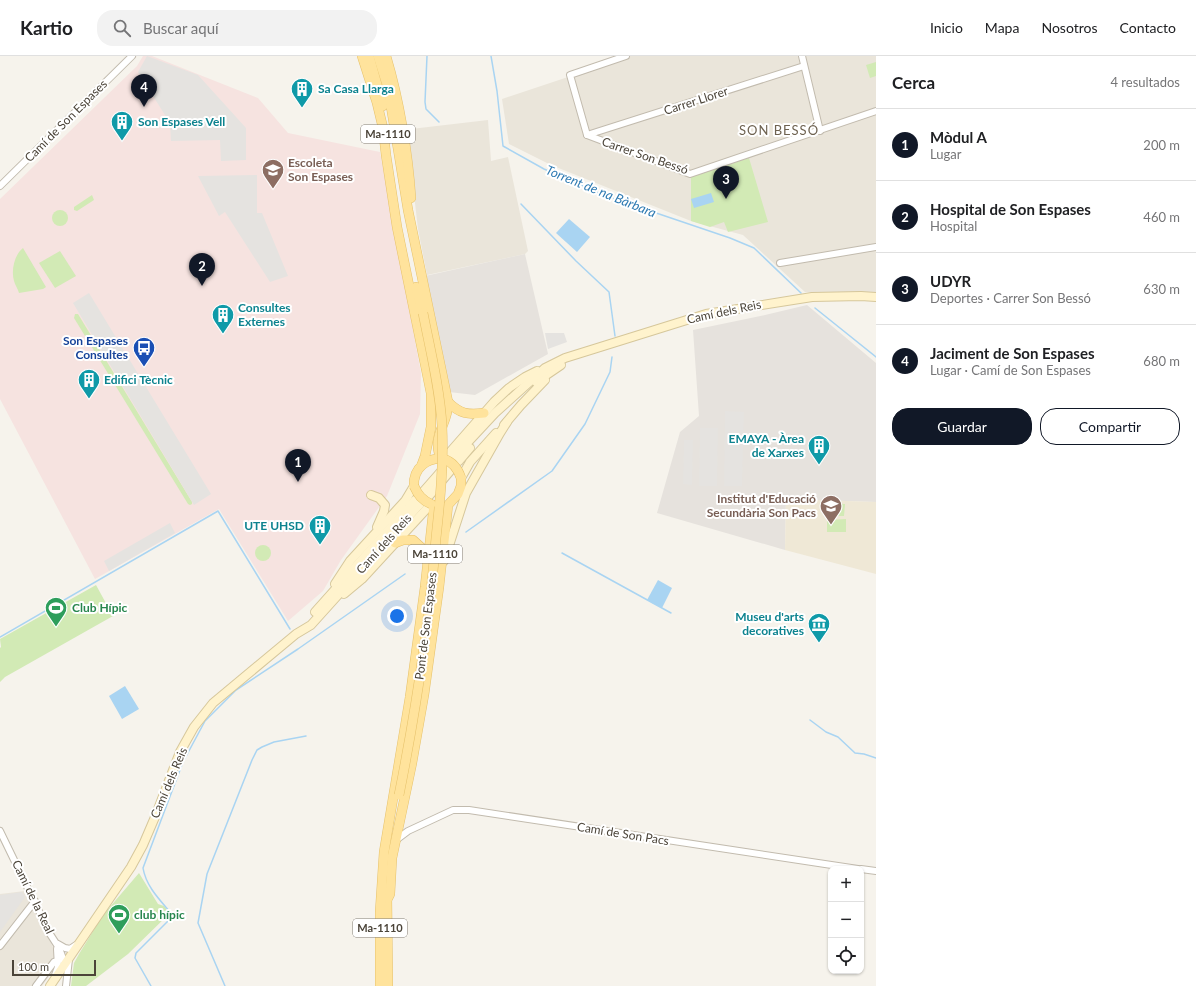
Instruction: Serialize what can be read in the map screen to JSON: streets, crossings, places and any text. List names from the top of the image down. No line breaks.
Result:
{"streets":{"main road":["Ma-1110","Pont de Son Espases"],"street":["Carrer Llorer","Camí de Son Espases","Carrer Son Bessó","Camí dels Reis","Camí de Son Pacs","Camí de la Real"]},"crossings":[["Carrer Llorer","Carrer Son Bessó"],["Ma-1110","Pont de Son Espases"],["Ma-1110","Camí de Son Pacs"],["Camí dels Reis","Camí de la Real"]],"districts":["SON BESSÓ"],"water":["Torrent de na Bàrbara"],"places":{"building":["Sa Casa Llarga","Son Espases Vell","Consultes Externes","Edifici Tècnic","EMAYA - Àrea de Xarxes","UTE UHSD"],"school or university":["Escoleta Son Espases","Institut d'Educació Secundària Son Pacs"],"bus stop":["Son Espases Consultes"],"sports":["Club Hípic","club hípic"],"museum":["Museu d'arts decoratives"]},"scale_bar":"100 m","page":{"header":"Kartio","search":"Buscar aquí","nav":["Inicio","Mapa","Nosotros","Contacto"],"heading":["Cerca","4 resultados"],"pins":["4","3","2","1"],"list":[{"mark":"1","name":"Mòdul A","note":"Lugar","value":"200 m"},{"mark":"2","name":"Hospital de Son Espases","note":"Hospital","value":"460 m"},{"mark":"3","name":"UDYR","note":"Deportes · Carrer Son Bessó","value":"630 m"},{"mark":"4","name":"Jaciment de Son Espases","note":"Lugar · Camí de Son Espases","value":"680 m"}],"buttons":["Guardar","Compartir"],"map_buttons":["+","−"],"scale":"100 m"}}
